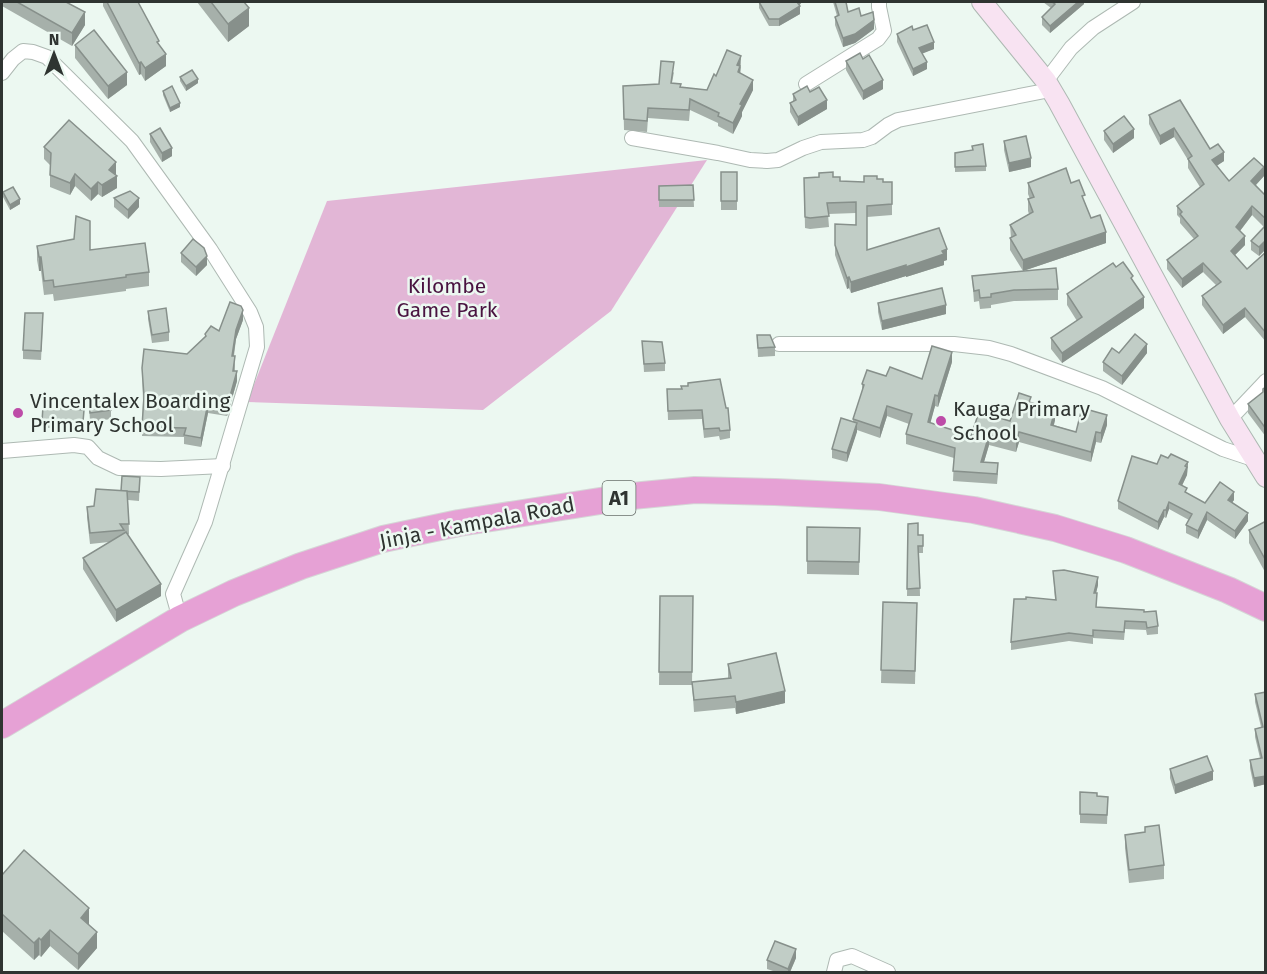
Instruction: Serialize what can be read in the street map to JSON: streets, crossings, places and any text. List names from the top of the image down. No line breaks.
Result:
{"streets":{"highway":["A1","Jinja - Kampala Road"]},"parks":["Kilombe Game Park"],"places":["Vincentalex Boarding Primary School","Kauga Primary School"],"north":"top"}
